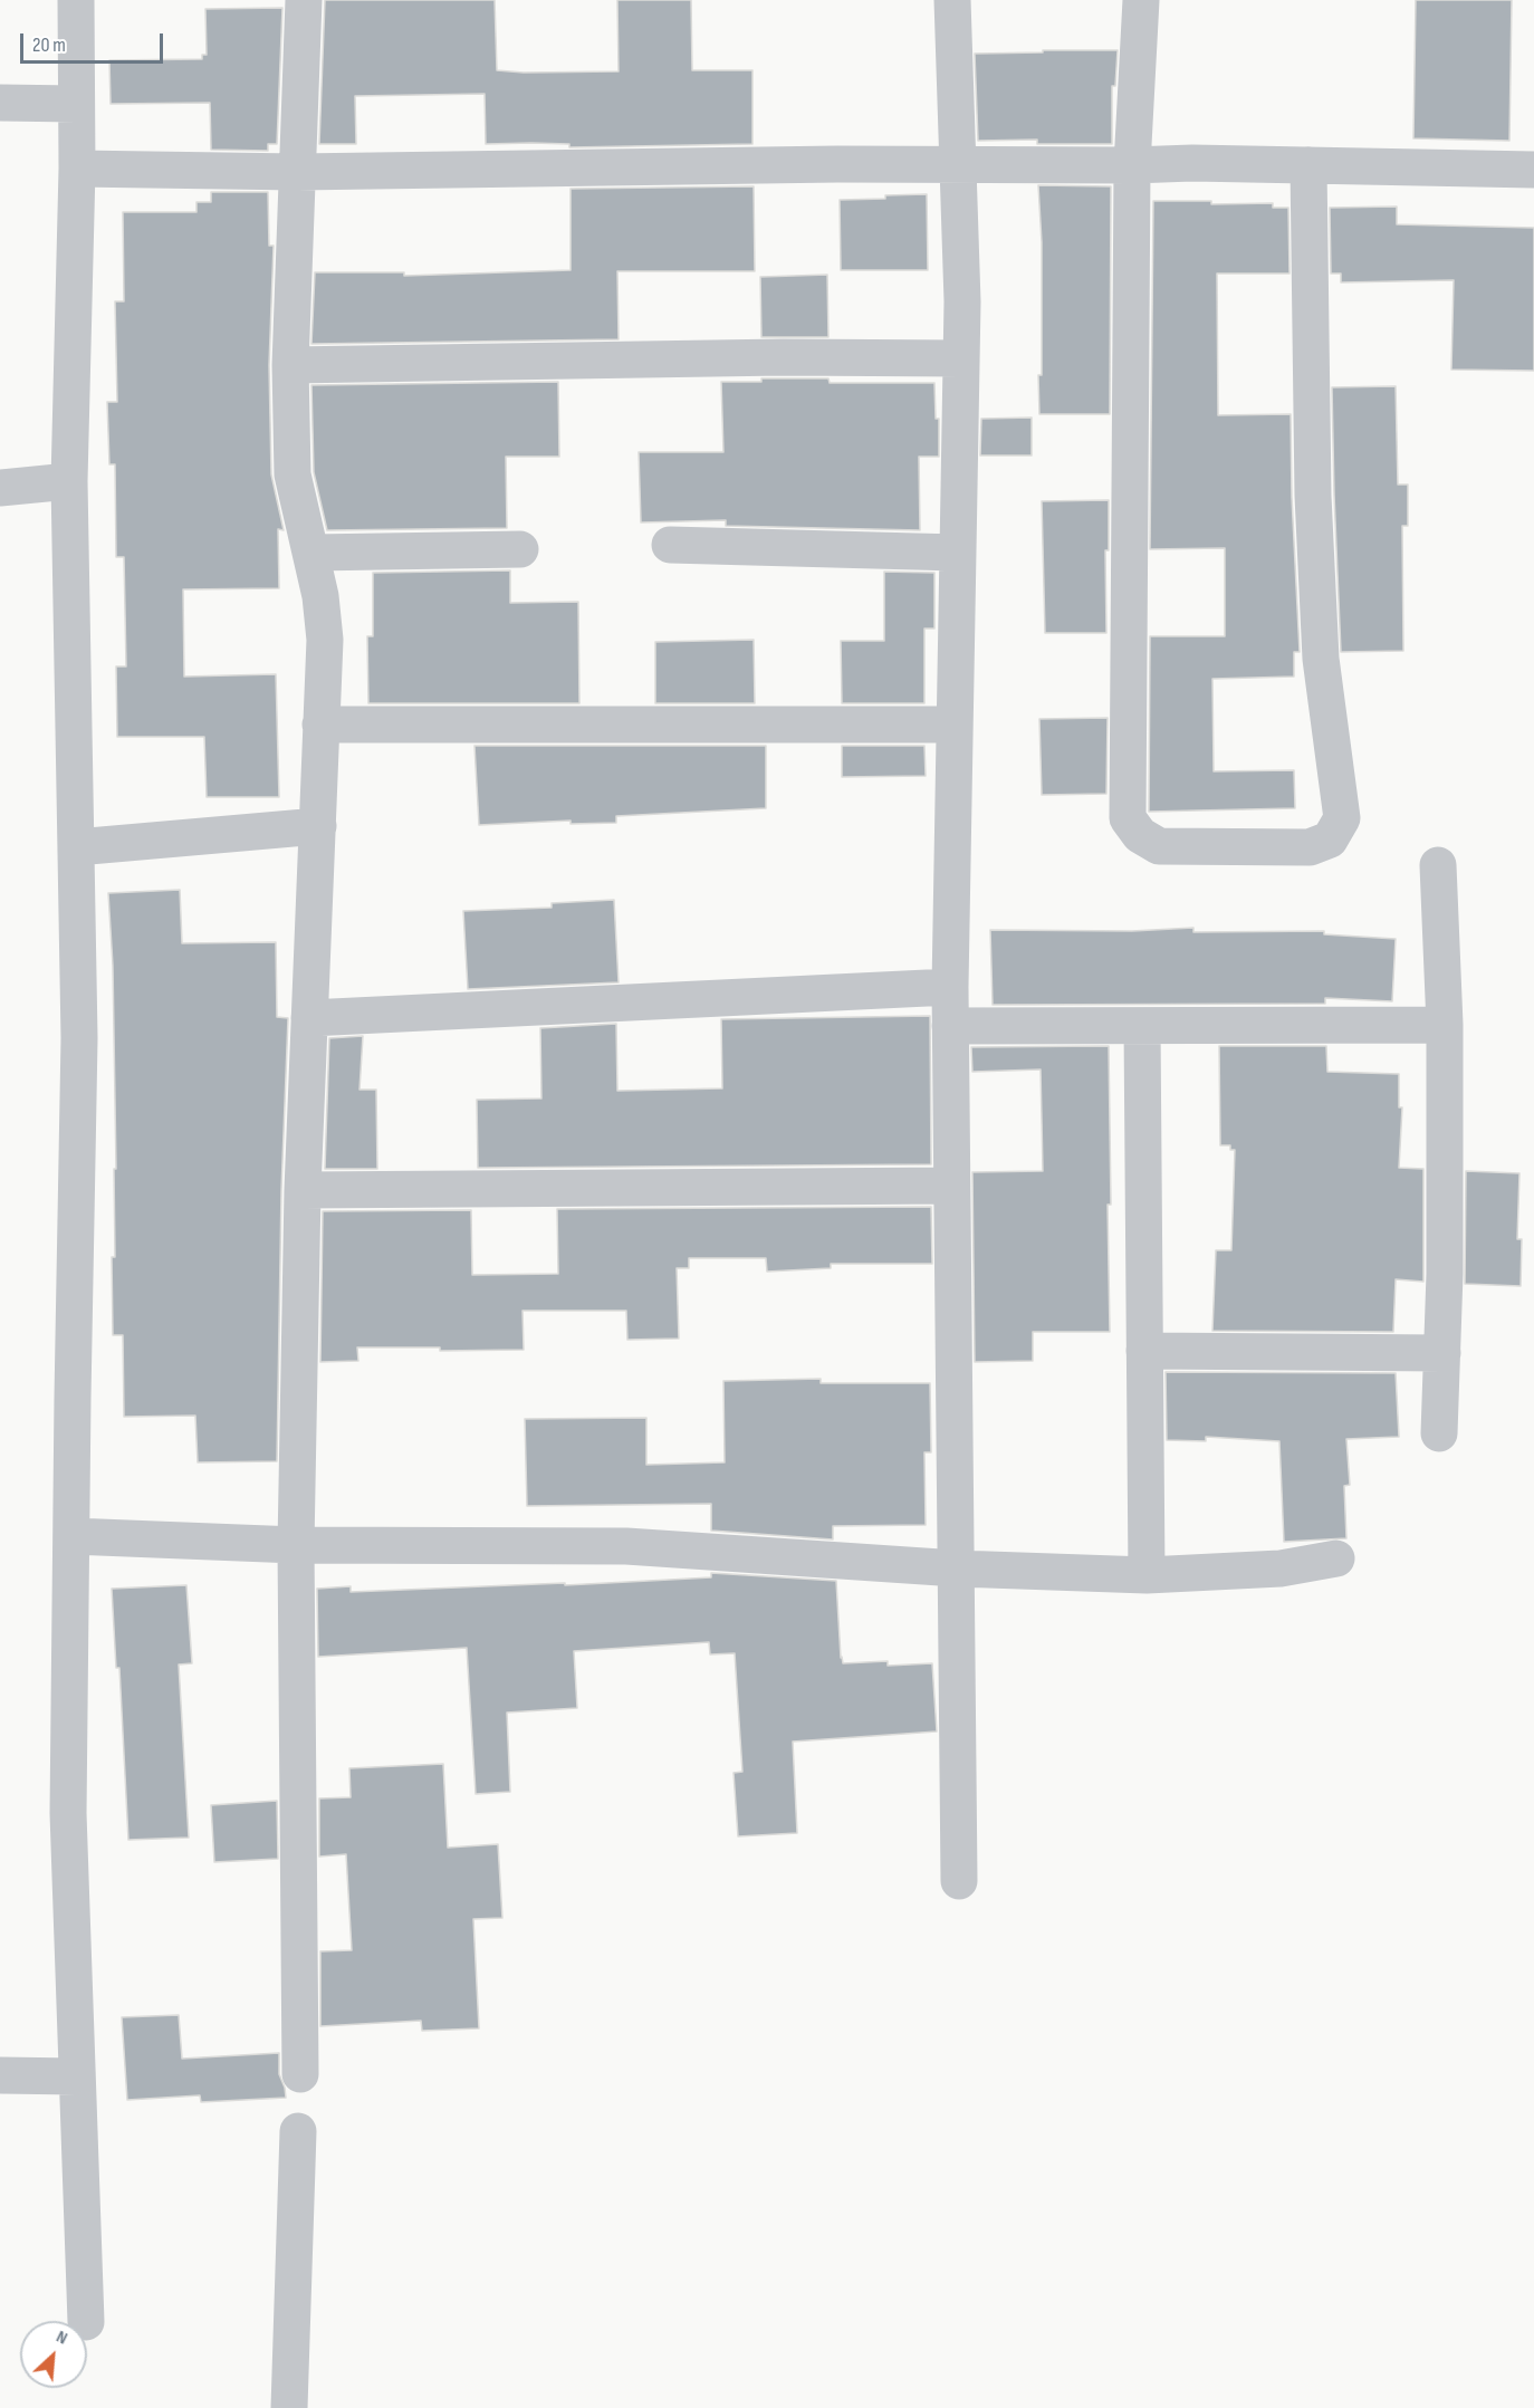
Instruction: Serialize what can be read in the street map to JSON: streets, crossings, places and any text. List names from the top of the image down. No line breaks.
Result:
{"scale_bar":"20 m","north":"top right"}
